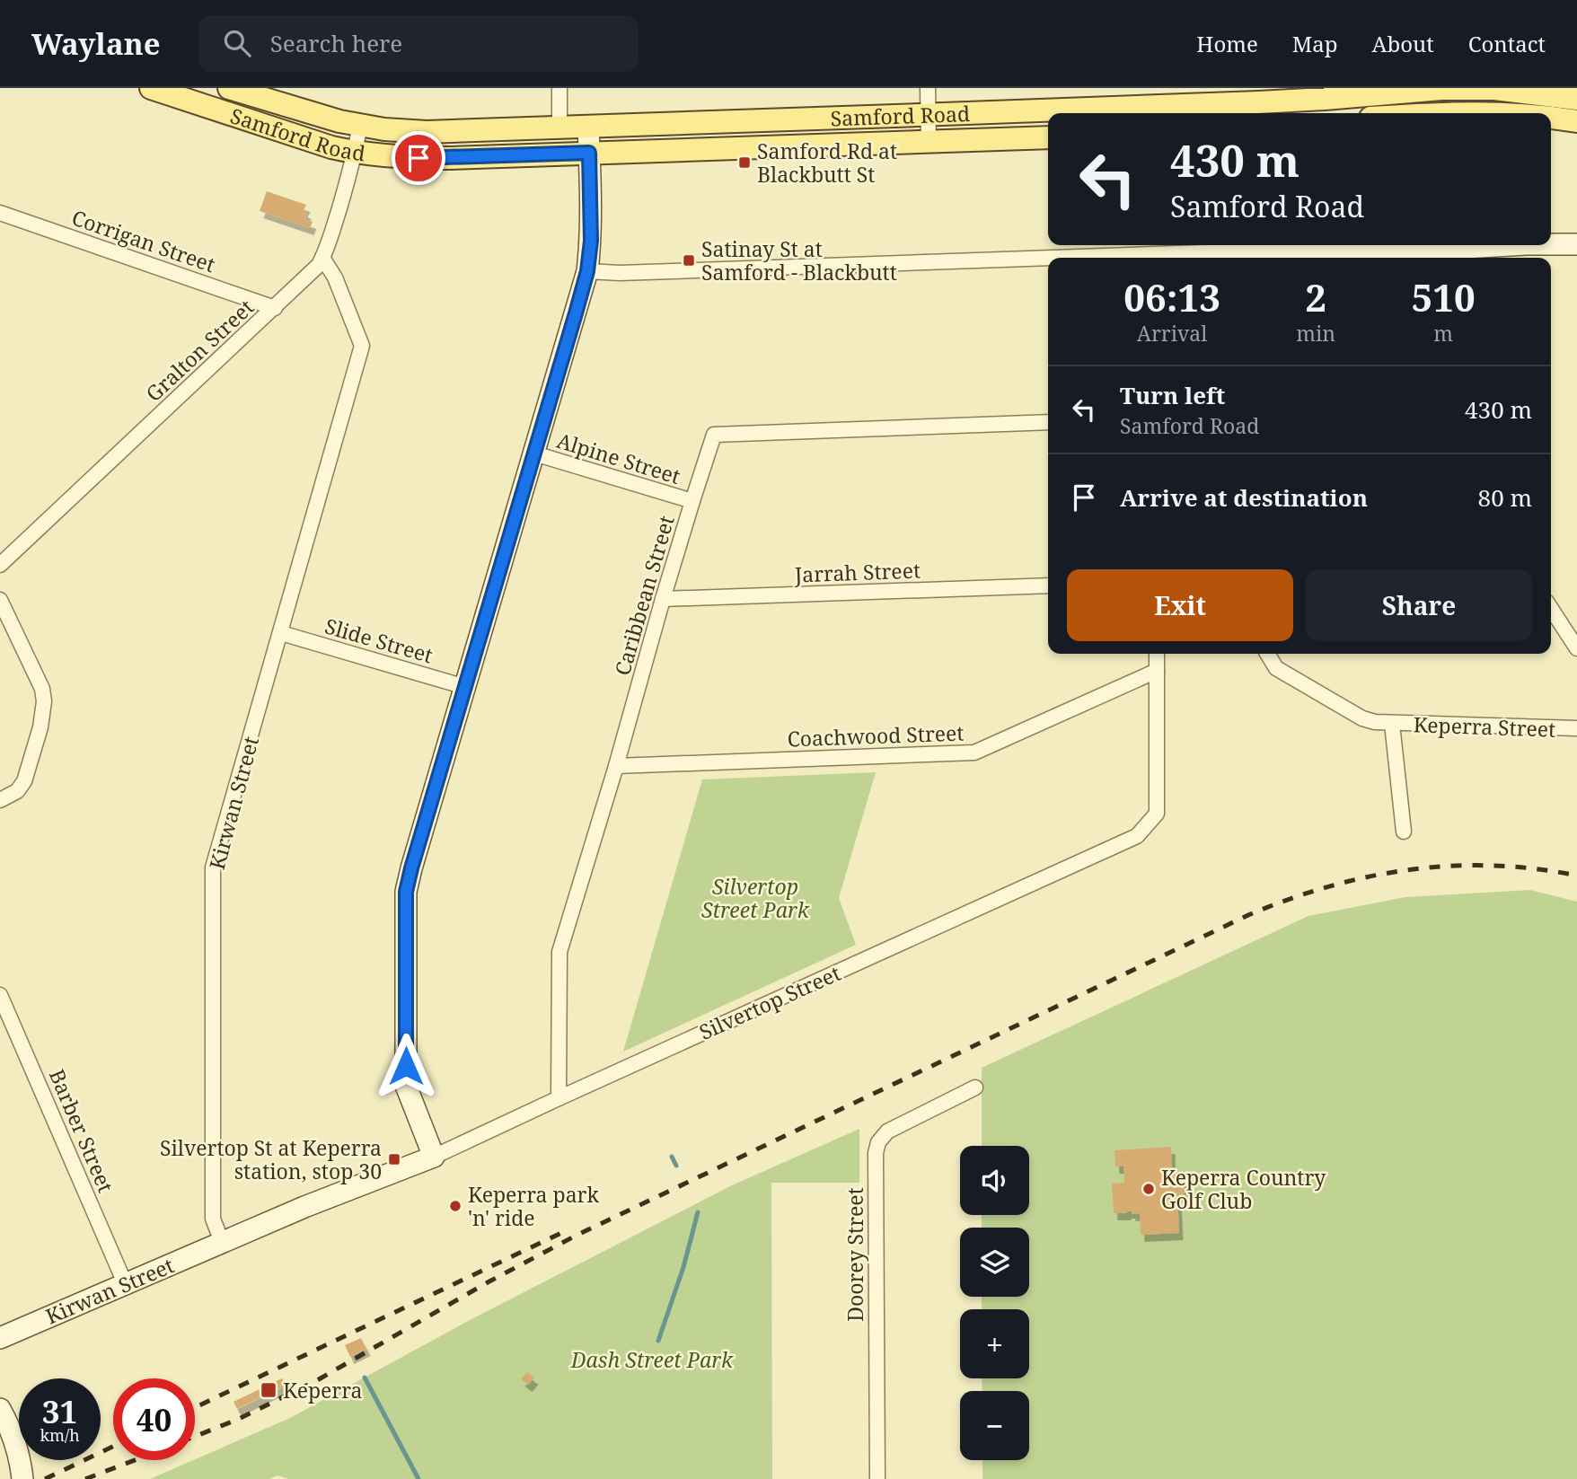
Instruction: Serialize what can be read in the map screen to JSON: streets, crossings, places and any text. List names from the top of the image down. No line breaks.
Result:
{"streets":{"main road":["Samford Road"],"street":["Corrigan Street","Gralton Street","Alpine Street","Jarrah Street","Caribbean Street","Slide Street","Keperra Street","Coachwood Street","Kirwan Street","Silvertop Street","Barber Street","Doorey Street"]},"crossings":[["Samford Road","Gralton Street"],["Corrigan Street","Gralton Street"],["Gralton Street","Kirwan Street"],["Alpine Street","Caribbean Street"],["Jarrah Street","Caribbean Street"],["Caribbean Street","Coachwood Street"],["Caribbean Street","Silvertop Street"],["Slide Street","Kirwan Street"],["Coachwood Street","Silvertop Street"],["Kirwan Street","Silvertop Street"],["Kirwan Street","Barber Street"]],"parks":["Silvertop Street Park","Dash Street Park"],"places":{"transit":["Samford Rd at Blackbutt St","Satinay St at Samford - Blackbutt","Silvertop St at Keperra station, stop 30","Keperra"],"other":["Keperra Country Golf Club","Keperra park 'n' ride"]},"page":{"header":"Waylane","search":"Search here","nav":["Home","Map","About","Contact"],"turn":["430 m","Samford Road"],"eta":["06:13","Arrival","2","min","510","m"],"list":[{"name":"Turn left","note":"Samford Road","value":"430 m"},{"name":"Arrive at destination","value":"80 m"}],"buttons":["Exit","Share"],"map_buttons":["+","−"],"speed":"31 km/h","limit":"40"}}
